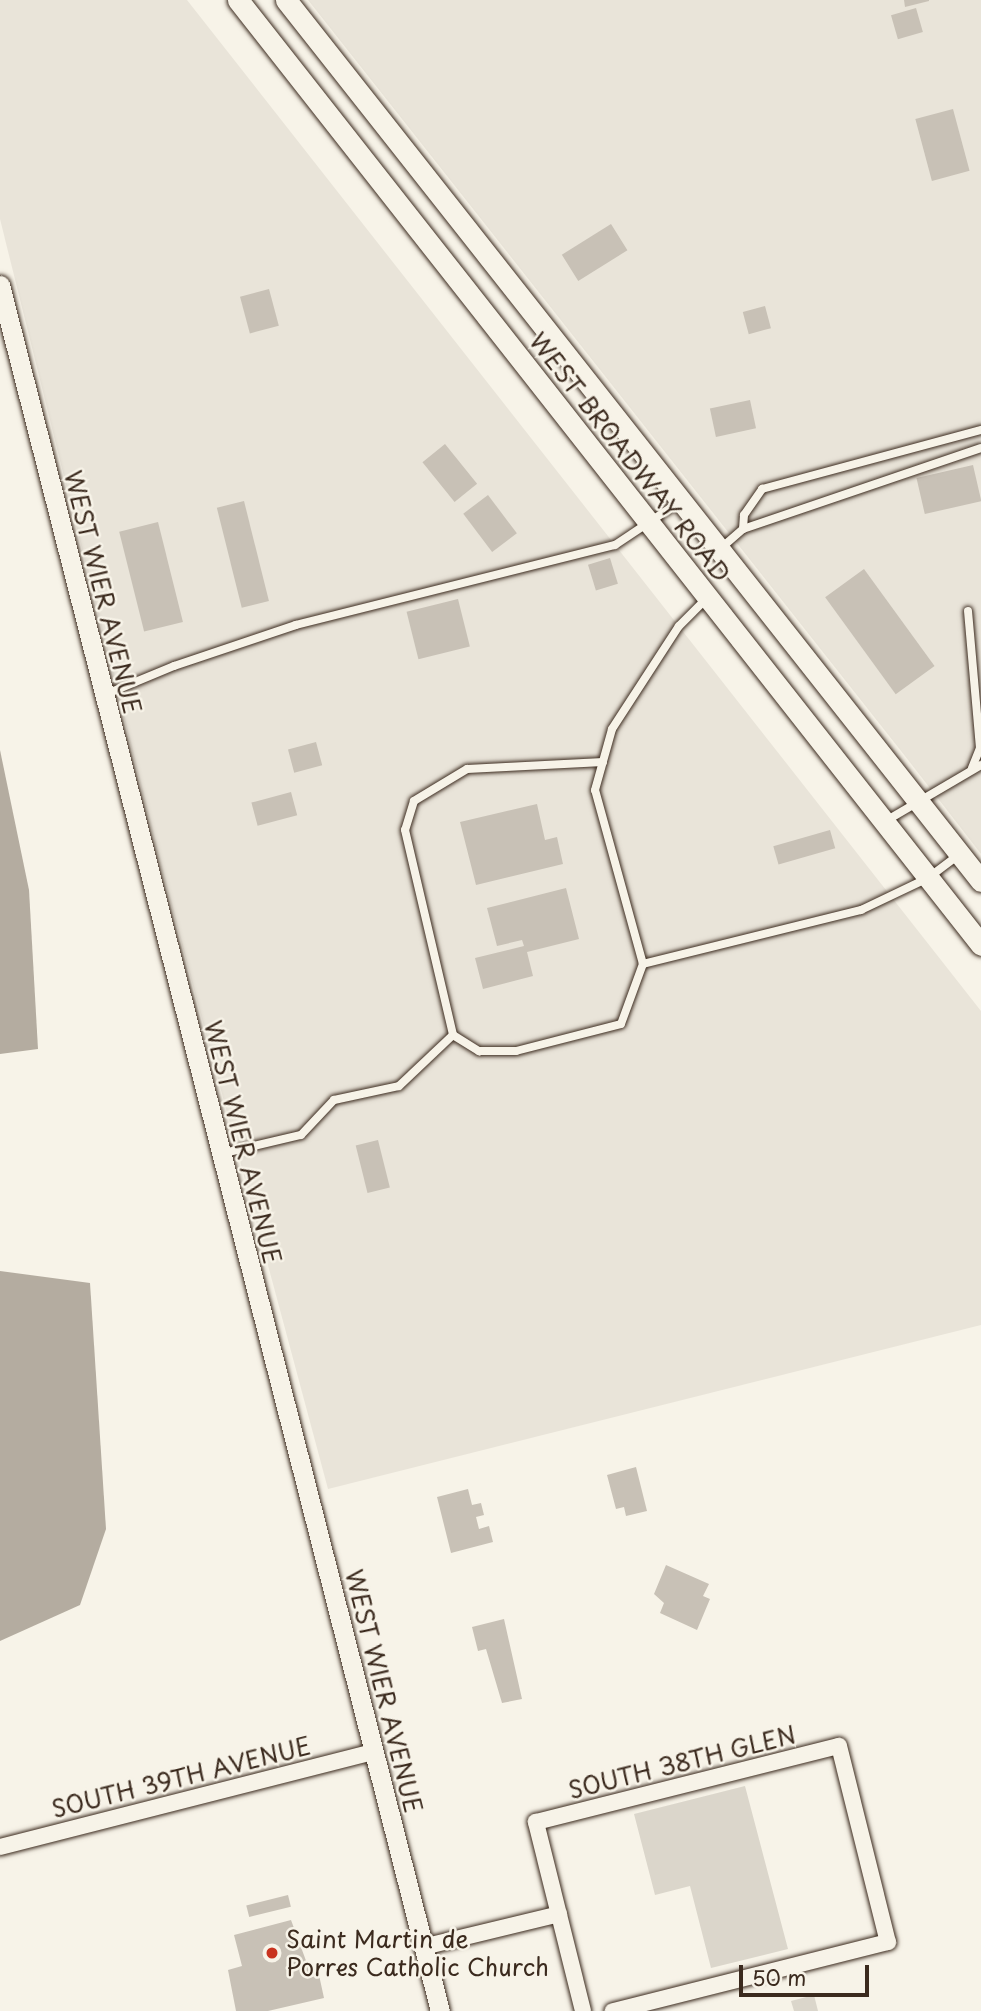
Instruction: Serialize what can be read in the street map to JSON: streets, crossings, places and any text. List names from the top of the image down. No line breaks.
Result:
{"streets":{"main road":["WEST BROADWAY ROAD"],"street":["WEST WIER AVENUE","SOUTH 38TH GLEN","SOUTH 39TH AVENUE"]},"crossings":[["WEST WIER AVENUE","SOUTH 39TH AVENUE"]],"places":["Saint Martin de Porres Catholic Church"],"scale_bar":"50 m"}
